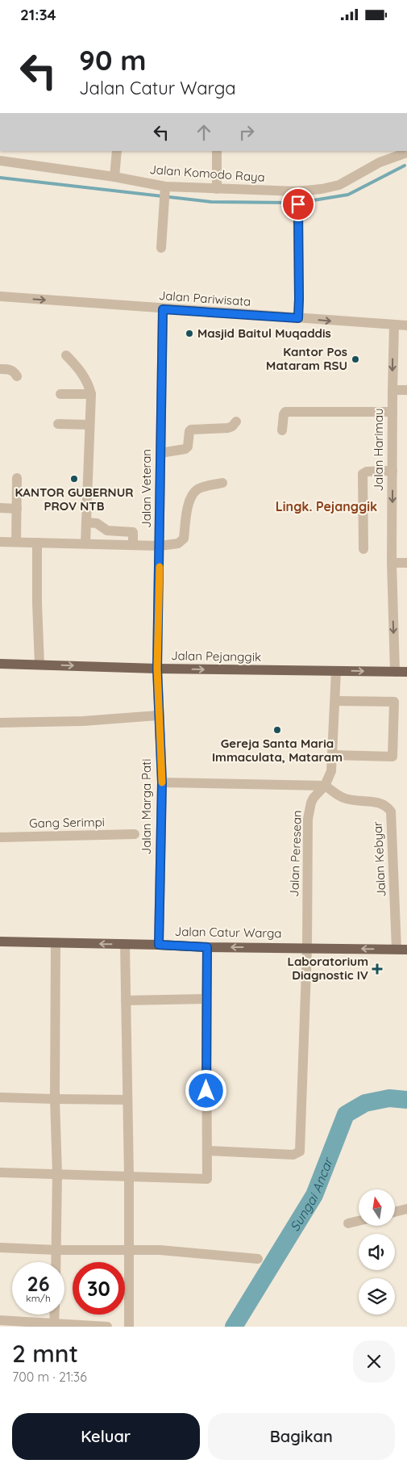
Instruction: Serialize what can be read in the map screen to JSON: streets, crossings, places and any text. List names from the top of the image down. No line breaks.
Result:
{"streets":{"main road":["Jalan Pejanggik","Jalan Catur Warga"],"street":["Jalan Komodo Raya","Jalan Pariwisata","Jalan Harimau","Jalan Veteran","Jalan Marga Pati","Gang Serimpi","Jalan Peresean","Jalan Kebyar"]},"crossings":[["Jalan Pariwisata","Jalan Harimau"],["Jalan Pariwisata","Jalan Veteran"],["Jalan Harimau","Jalan Pejanggik"],["Jalan Veteran","Jalan Pejanggik"],["Jalan Veteran","Jalan Marga Pati"],["Jalan Pejanggik","Jalan Marga Pati"],["Jalan Pejanggik","Jalan Peresean"],["Jalan Marga Pati","Jalan Catur Warga"],["Jalan Peresean","Jalan Kebyar"],["Jalan Peresean","Jalan Catur Warga"],["Jalan Kebyar","Jalan Catur Warga"]],"one_way":["Jalan Pariwisata","Jalan Harimau","Jalan Pejanggik","Jalan Catur Warga"],"districts":["Lingk. Pejanggik"],"water":["Sungai Ancar"],"places":{"other":["Masjid Baitul Muqaddis","Kantor Pos Mataram RSU","KANTOR GUBERNUR PROV NTB","Gereja Santa Maria Immaculata, Mataram"],"health":["Laboratorium Diagnostic IV"]},"north":"top","page":{"status":"21:34","turn":["90 m","Jalan Catur Warga"],"speed":"26 km/h","limit":"30","heading":["2 mnt","700 m · 21:36"],"buttons":["Keluar","Bagikan"]}}
